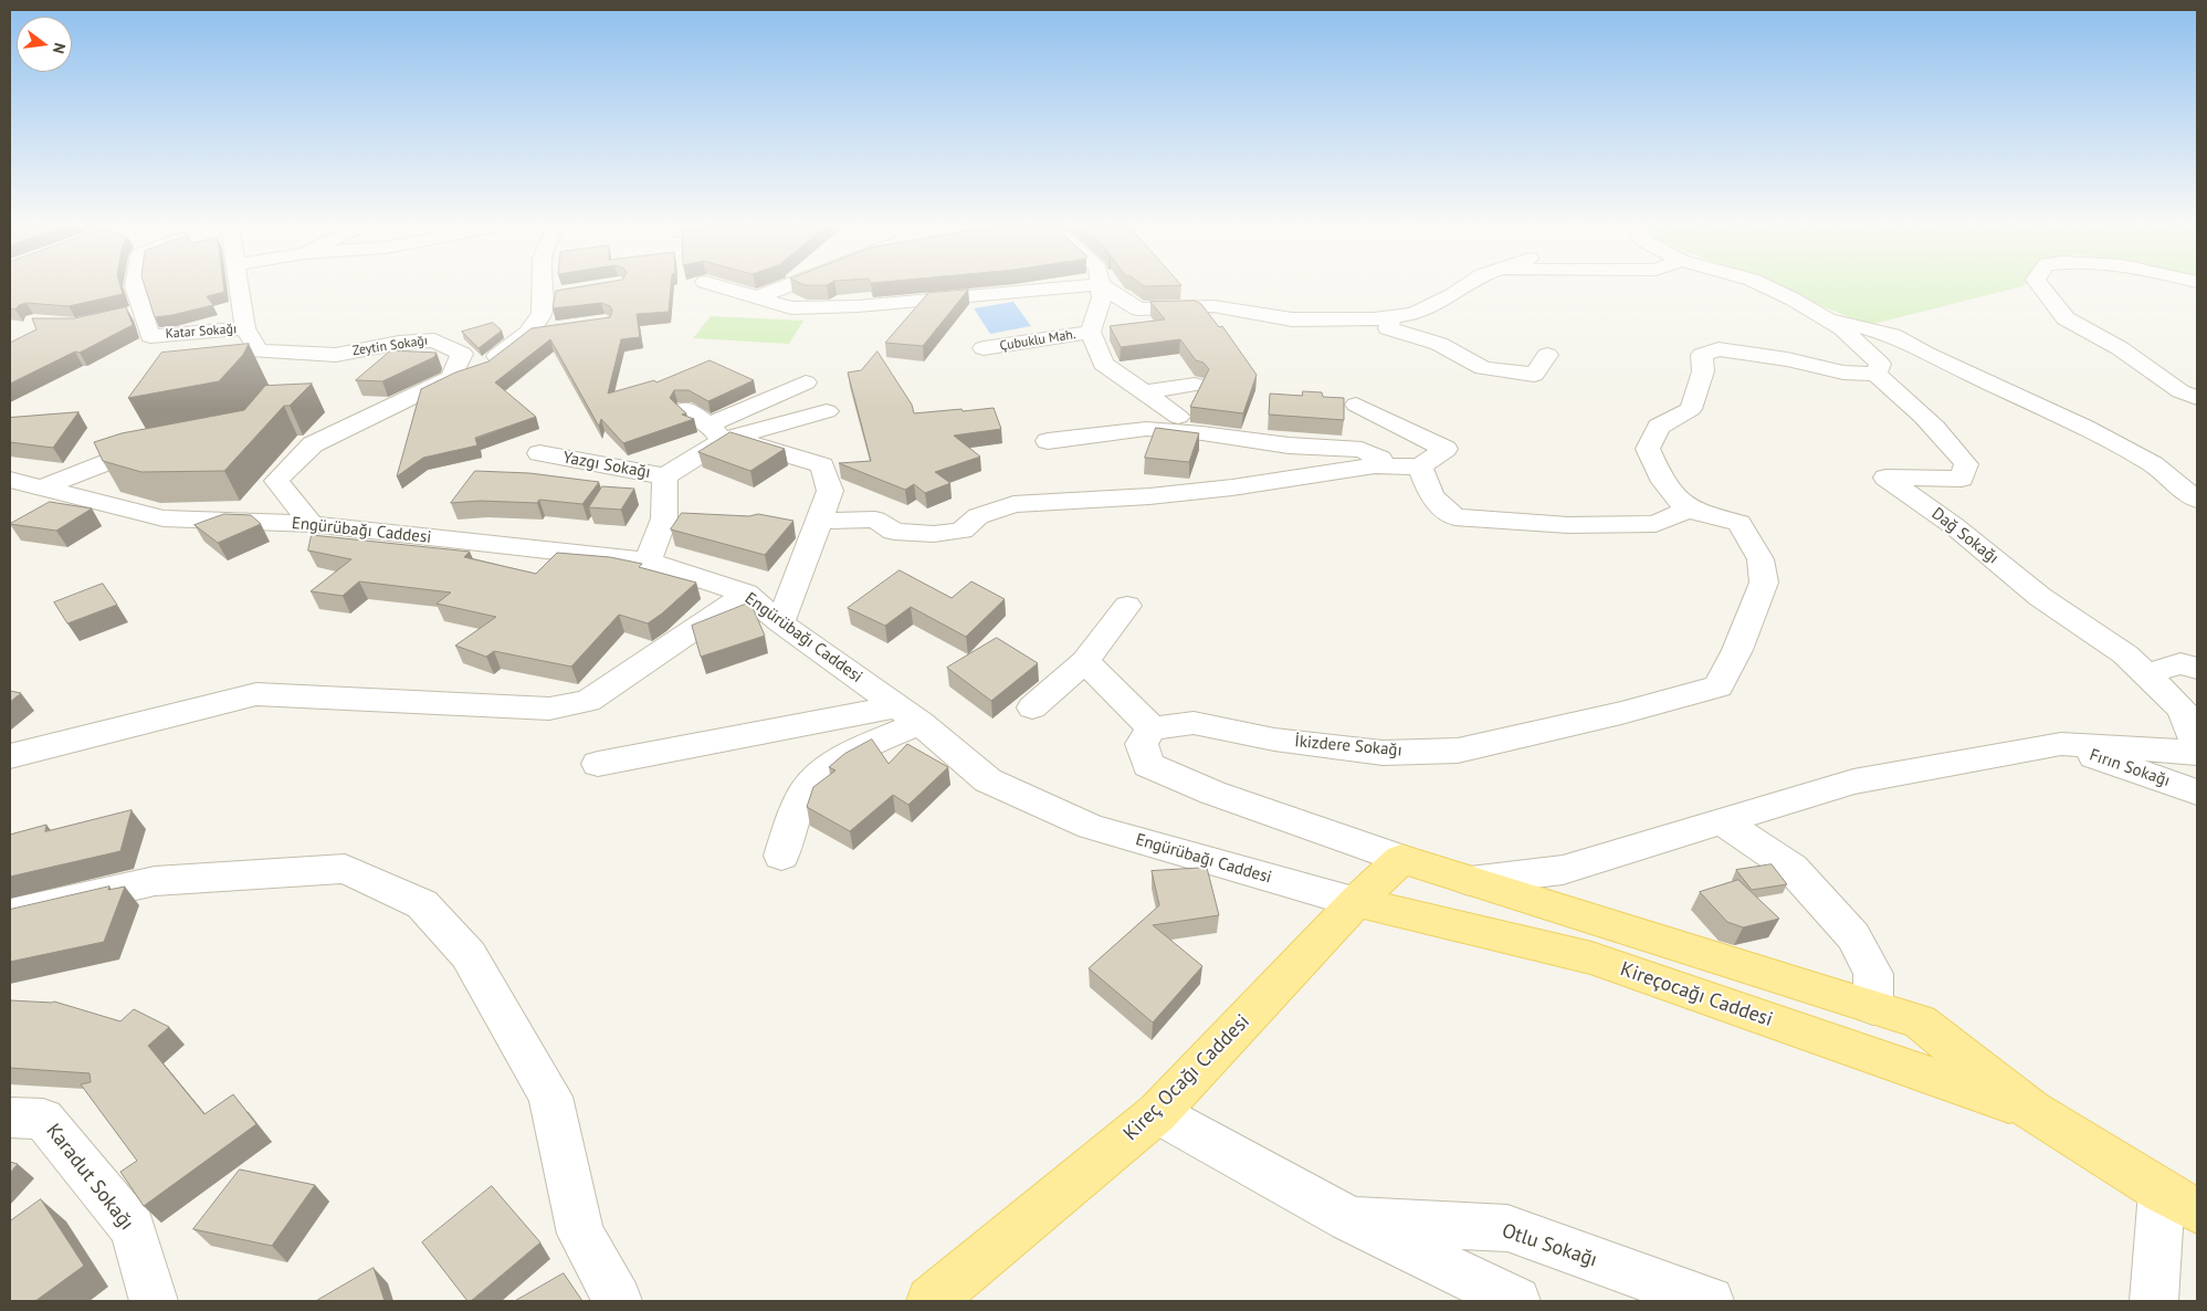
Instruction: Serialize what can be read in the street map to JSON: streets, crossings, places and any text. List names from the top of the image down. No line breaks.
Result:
{"streets":{"main road":["Kireçocağı Caddesi","Kireç Ocağı Caddesi"],"street":["Katar Sokağı","Çubuklu Mah.","Zeytin Sokağı","Yazgı Sokağı","Engürübağı Caddesi","Dağ Sokağı","İkizdere Sokağı","Fırın Sokağı","Karadut Sokağı","Otlu Sokağı"]},"crossings":[["Katar Sokağı","Zeytin Sokağı"],["Yazgı Sokağı","Engürübağı Caddesi"],["Engürübağı Caddesi","Kireçocağı Caddesi"],["Engürübağı Caddesi","Kireç Ocağı Caddesi"],["Kireçocağı Caddesi","Kireç Ocağı Caddesi"]],"north":"right"}
